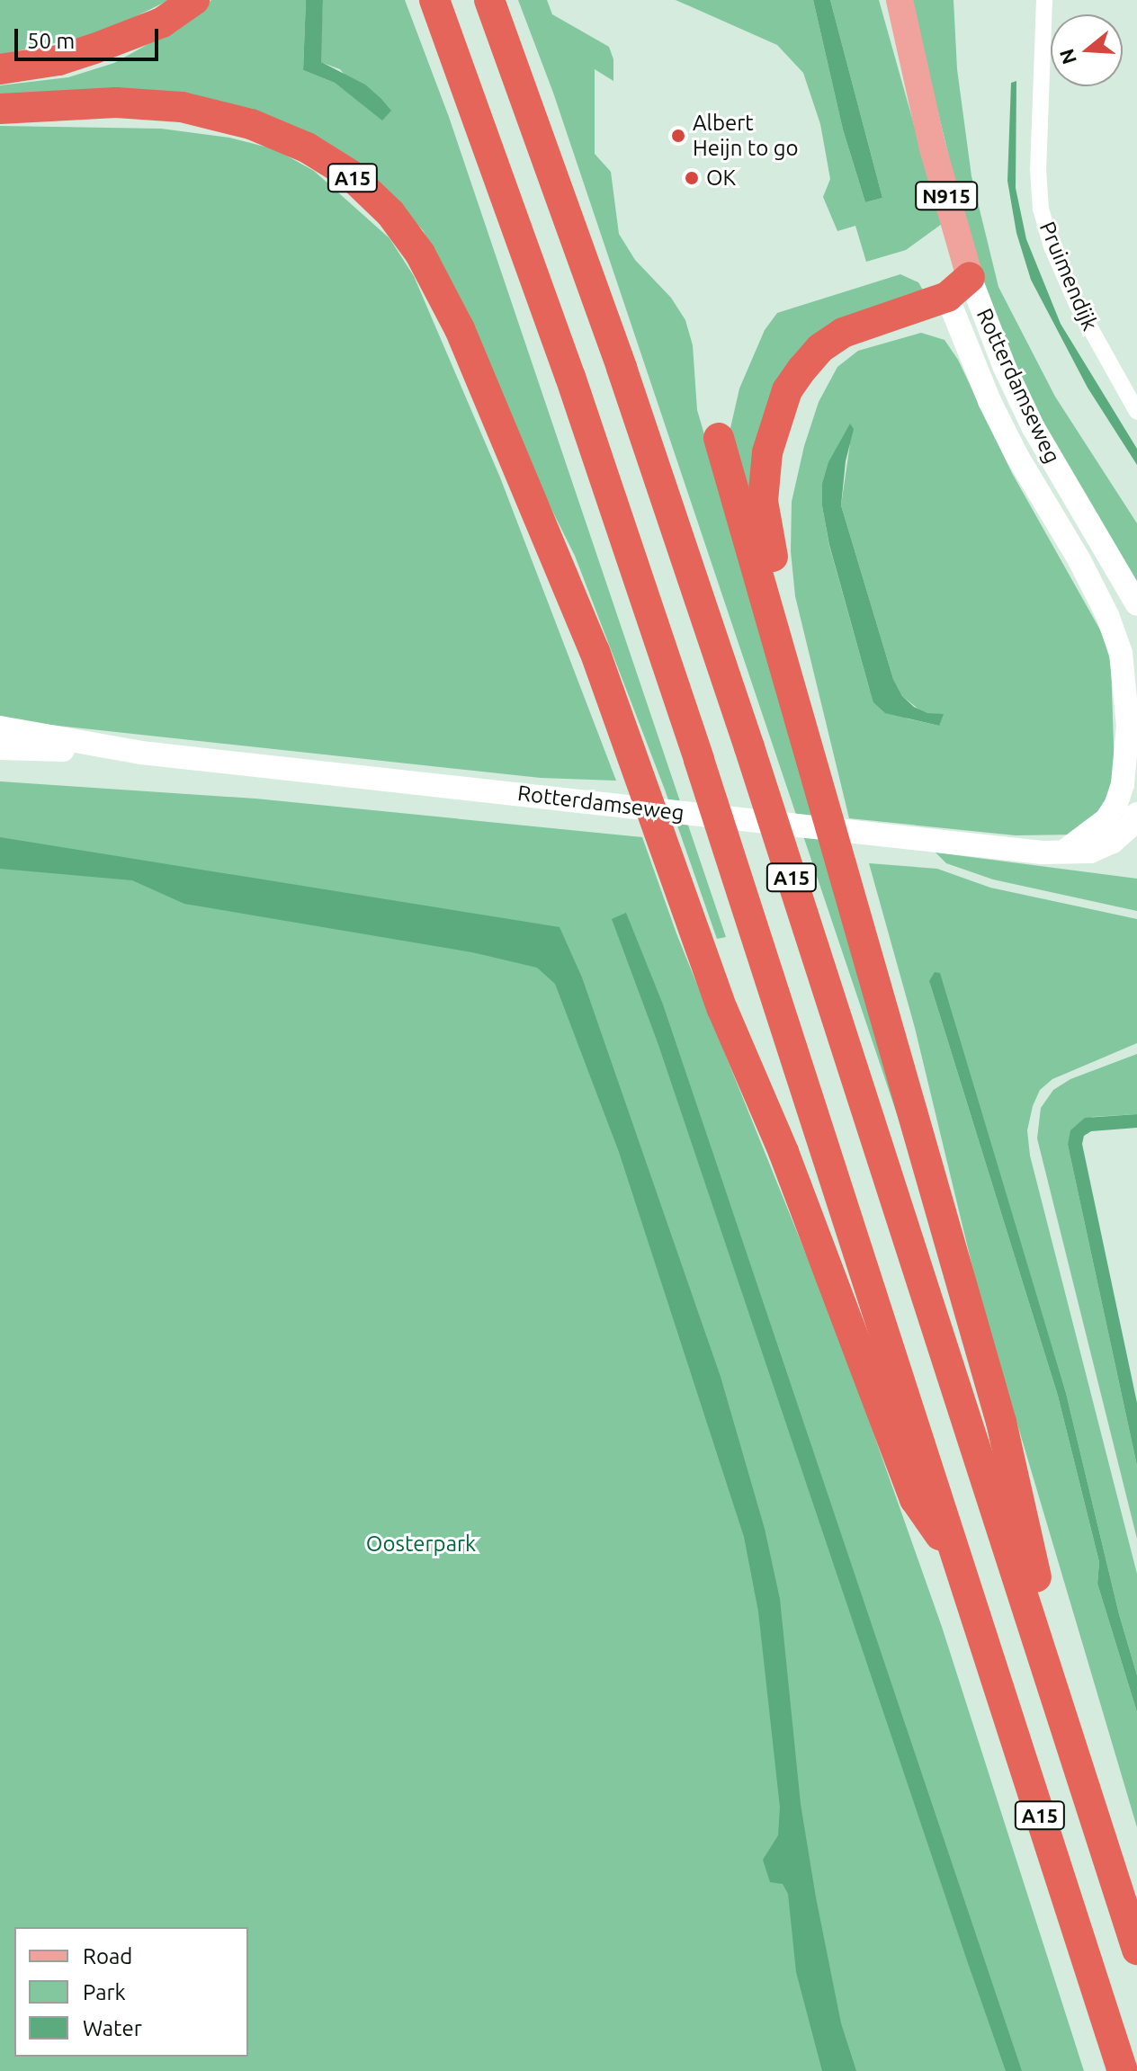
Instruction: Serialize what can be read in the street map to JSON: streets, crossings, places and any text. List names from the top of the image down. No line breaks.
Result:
{"streets":{"highway":["A15"],"main road":["N915","Rotterdamseweg"],"street":["Pruimendijk"]},"crossings":[["A15","N915"],["A15","Rotterdamseweg"],["N915","Rotterdamseweg"]],"parks":["Oosterpark"],"places":["Albert Heijn to go","OK"],"legend":["Road","Park","Water"],"scale_bar":"50 m","north":"left"}
